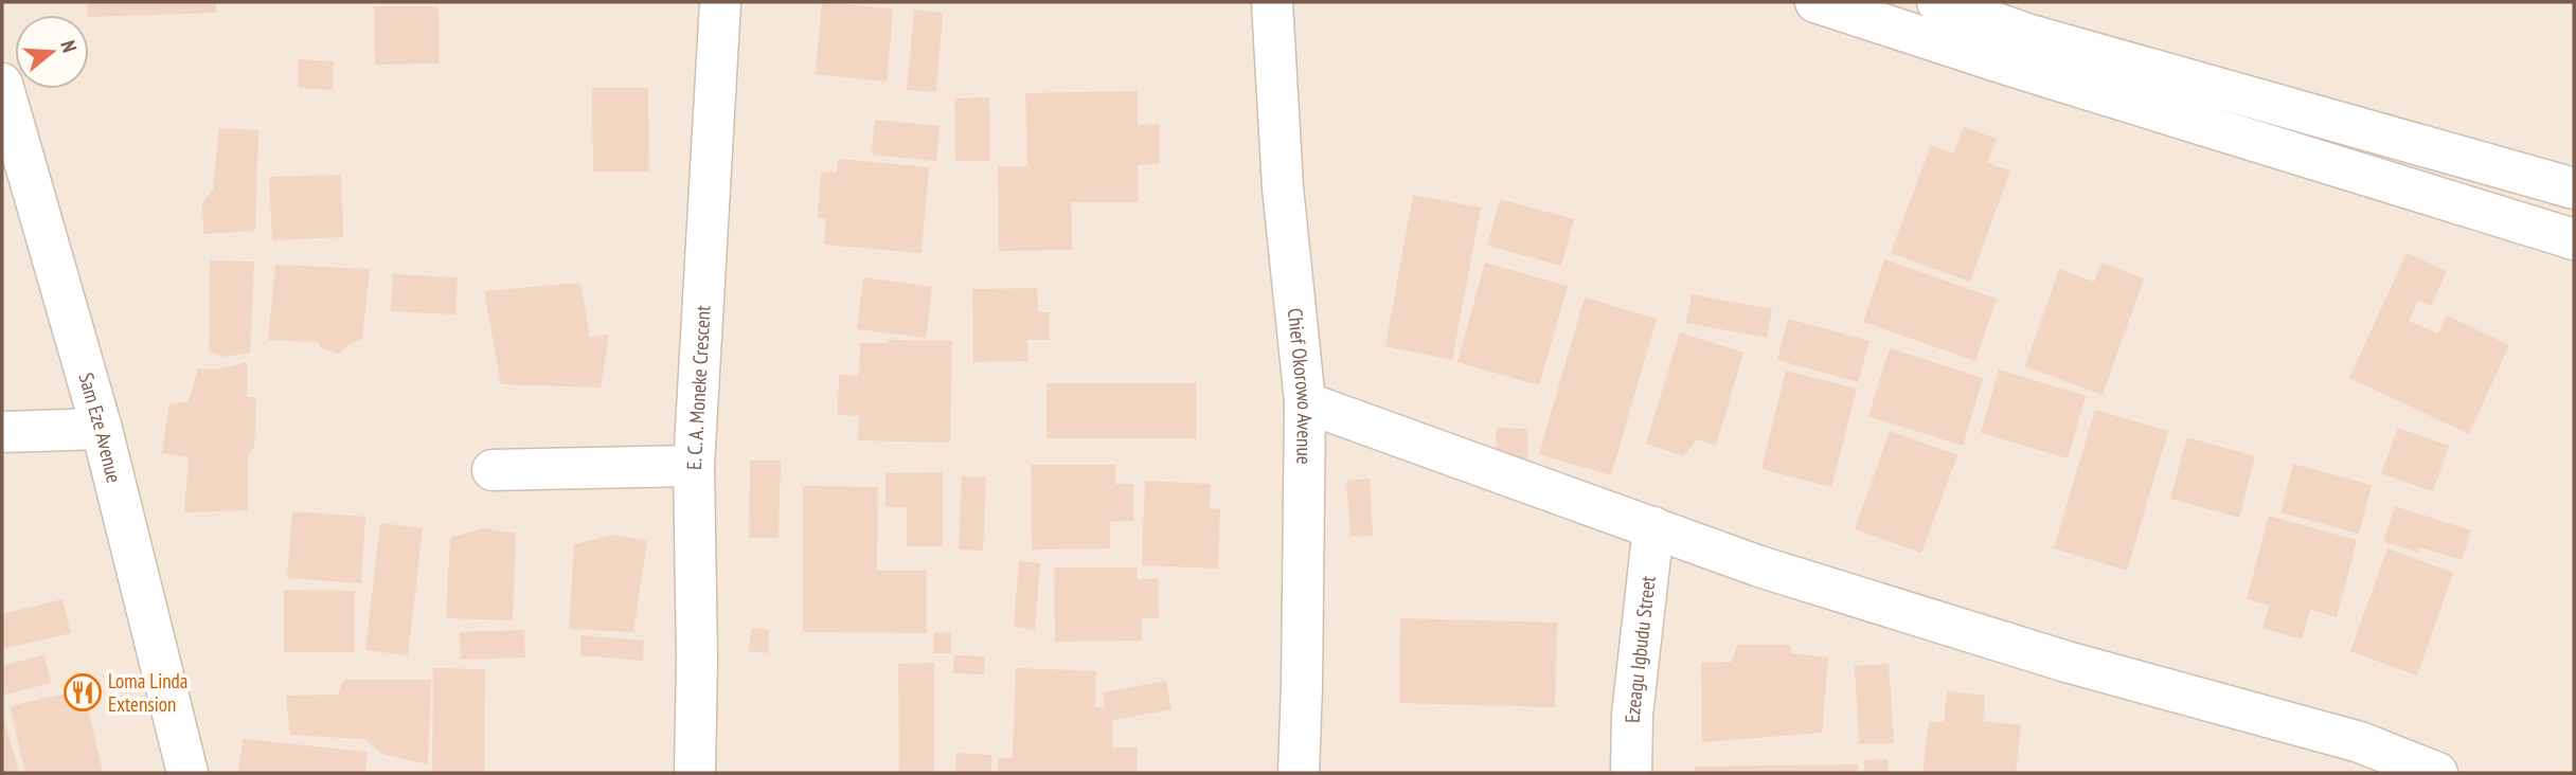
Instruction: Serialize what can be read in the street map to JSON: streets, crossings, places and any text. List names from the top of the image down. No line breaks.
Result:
{"streets":{"street":["E. C. A. Moneke Crescent","Chief Okorowo Avenue","Sam Eze Avenue","Ezeagu Igbudu Street"]},"places":{"restaurant":["Loma Linda Extension"]},"north":"right"}
